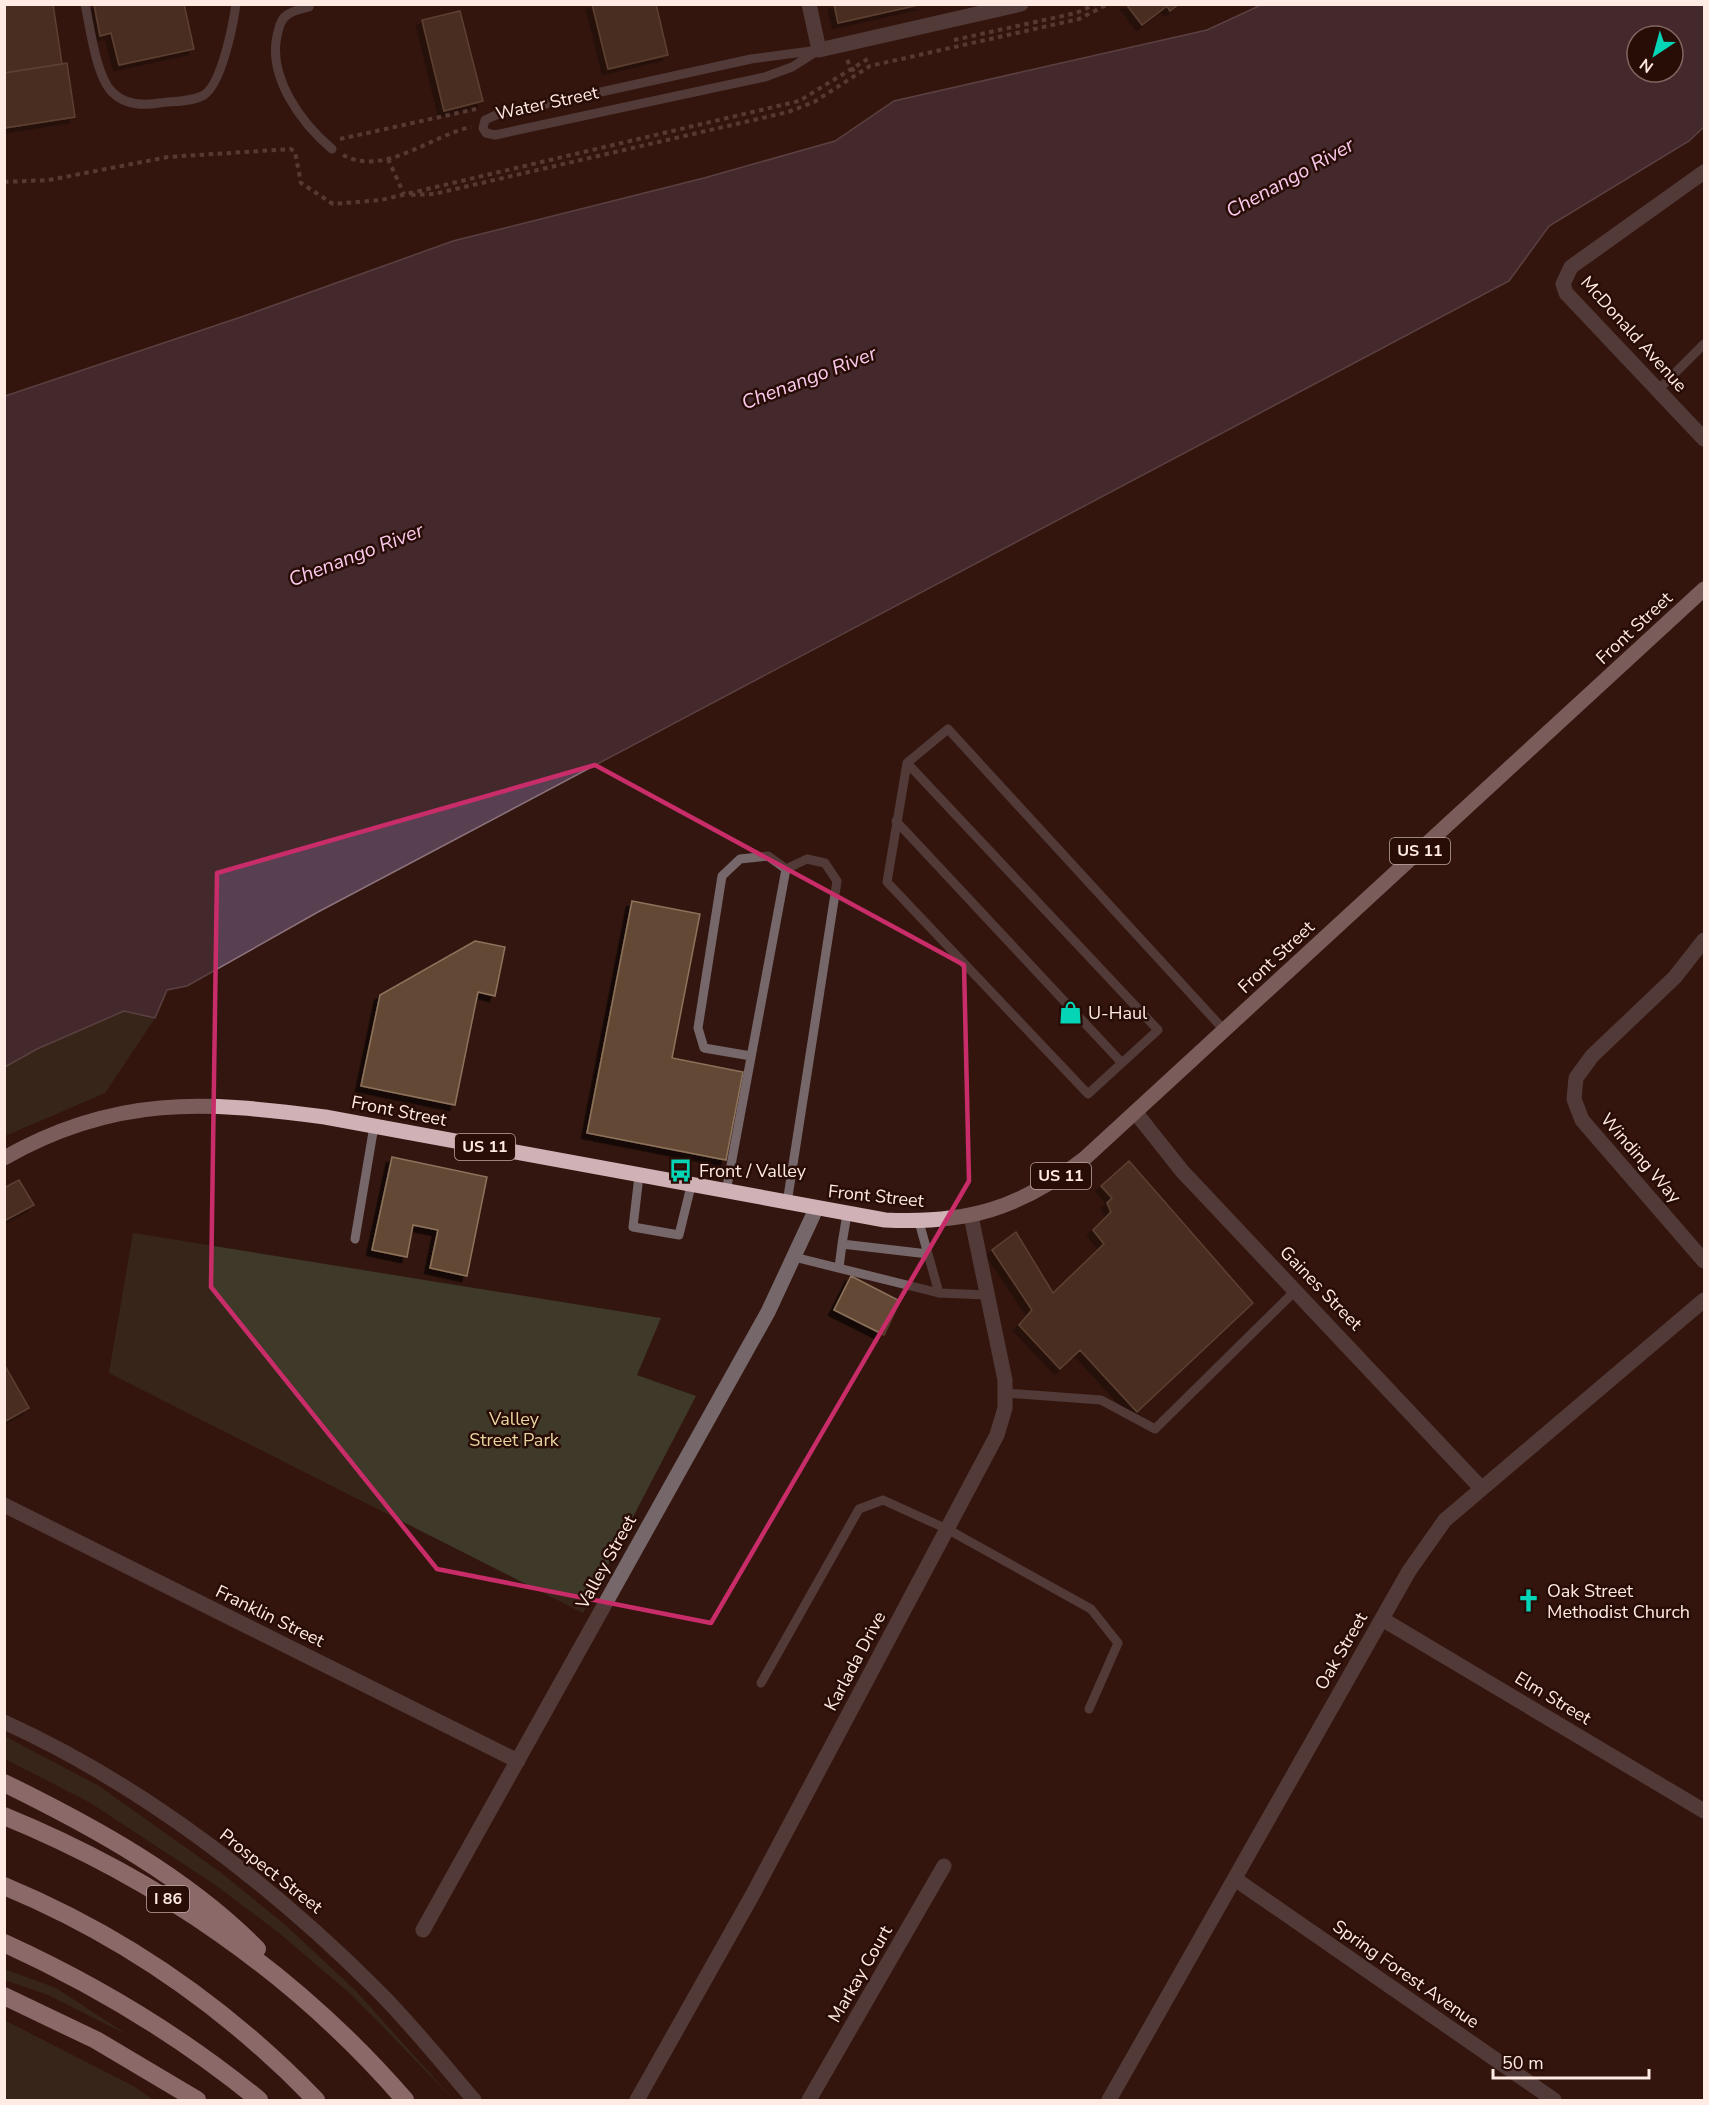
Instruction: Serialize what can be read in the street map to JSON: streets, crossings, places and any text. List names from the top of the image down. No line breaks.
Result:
{"streets":{"highway":["I 86"],"main road":["Front Street","US 11"],"street":["Water Street","McDonald Avenue","Winding Way","Gaines Street","Valley Street","Franklin Street","Oak Street","Karlada Drive","Elm Street","Prospect Street","Markay Court","Spring Forest Avenue"]},"crossings":[["Front Street","Gaines Street"],["Front Street","Valley Street"],["Front Street","Karlada Drive"],["Gaines Street","Oak Street"],["Valley Street","Franklin Street"],["Oak Street","Elm Street"],["Oak Street","Spring Forest Avenue"]],"water":["Chenango River"],"parks":["Valley Street Park"],"places":{"shop":["U-Haul"],"bus stop":["Front / Valley"],"church":["Oak Street Methodist Church"]},"scale_bar":"50 m","north":"bottom left"}
